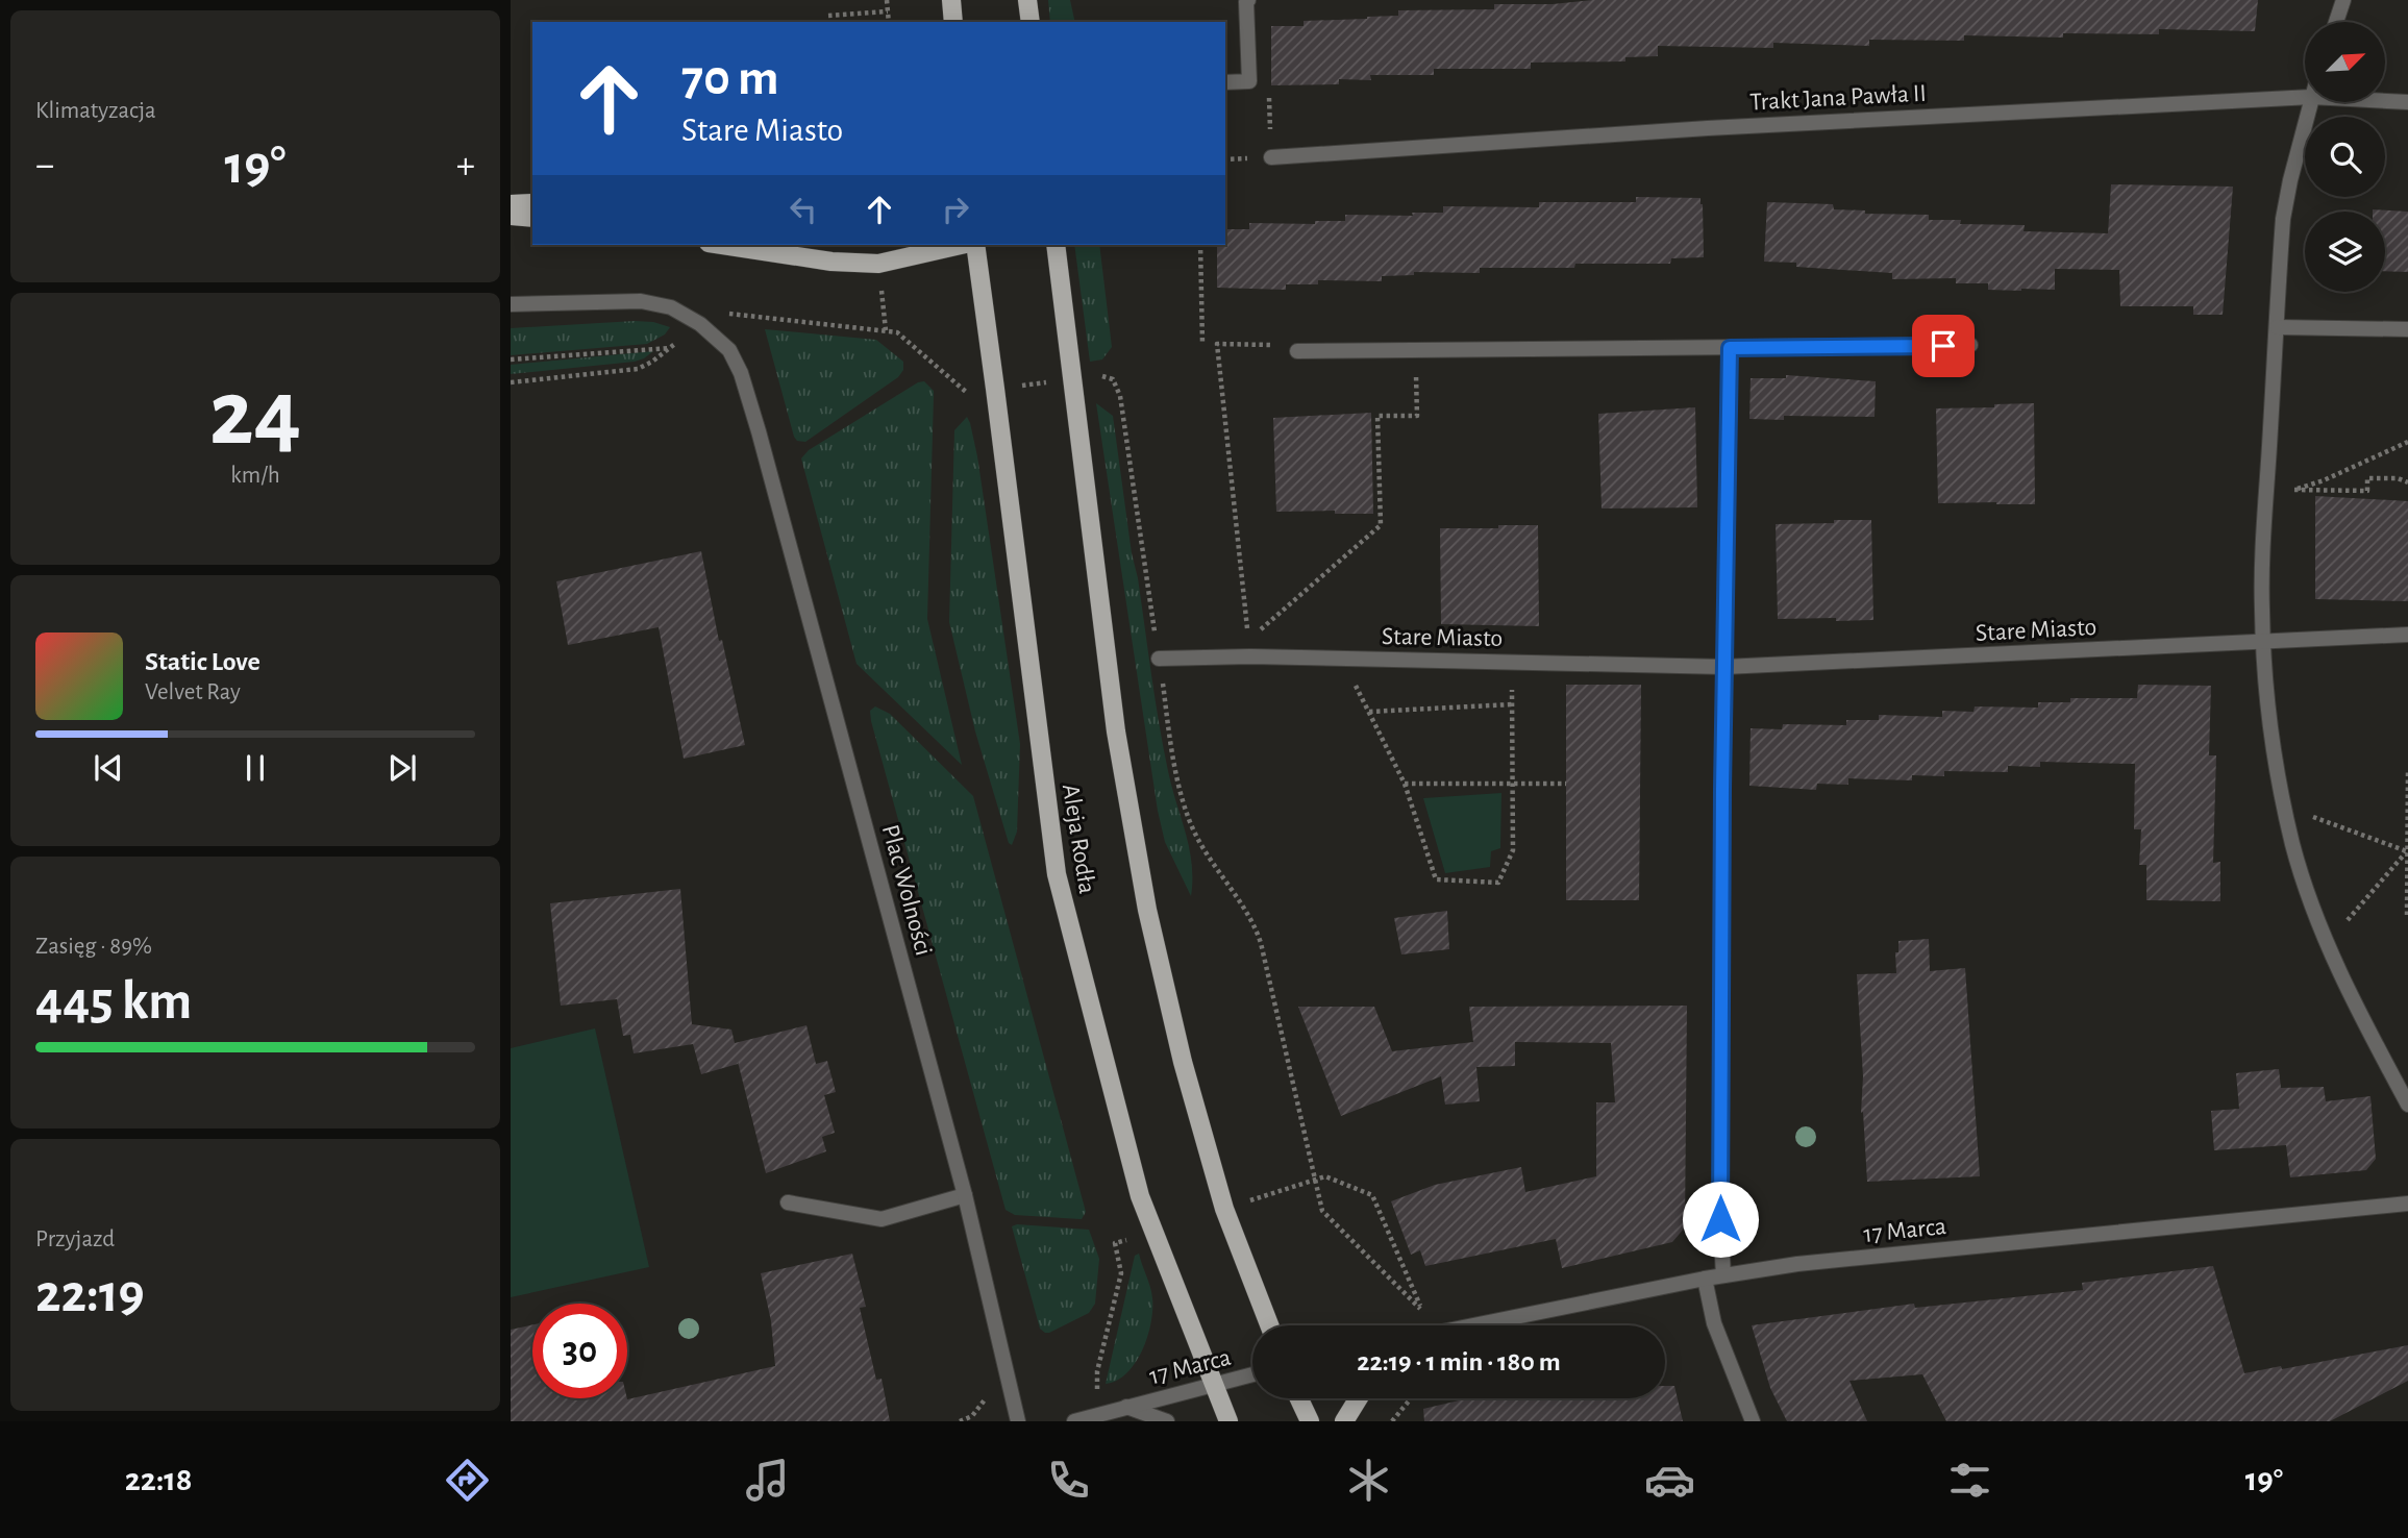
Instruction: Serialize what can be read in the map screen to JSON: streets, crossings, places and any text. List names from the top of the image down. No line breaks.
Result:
{"streets":{"main road":["Aleja Rodła"],"street":["Trakt Jana Pawła II","Stare Miasto","Plac Wolności","17 Marca"]},"crossings":[["Aleja Rodła","17 Marca"]],"north":"top right","page":{"tile":["Klimatyzacja",["24","km/h"],["Zasięg · 89%","445 km"],["Przyjazd","22:19"]],"turn":["70 m","Stare Miasto"],"heat":["−","19°","+"],"song":["Static Love","Velvet Ray"],"limit":"30","trip":"22:19 · 1 min · 180 m","tabs":["22:18","19°"]}}
